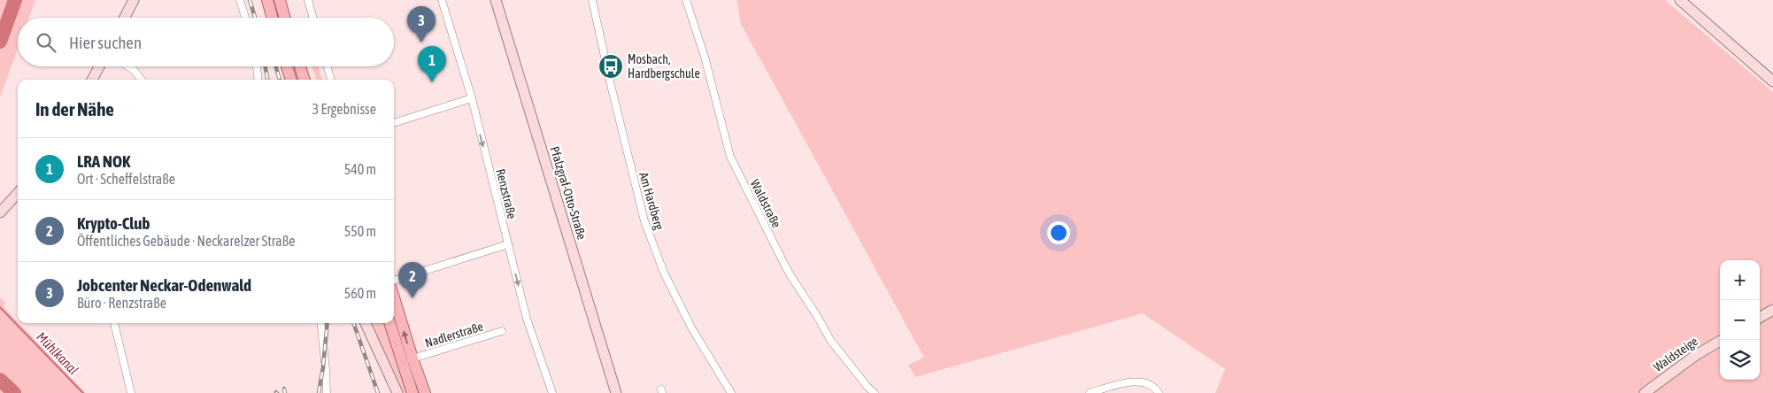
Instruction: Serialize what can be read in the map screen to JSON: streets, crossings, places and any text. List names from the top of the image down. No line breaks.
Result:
{"streets":{"street":["Pfalzgraf-Otto-Straße","Renzstraße","Am Hardberg","Waldstraße","Nadlerstraße","Waldsteige"]},"one_way":["Renzstraße"],"water":["Mühlkanal"],"places":{"bus stop":["Mosbach, Hardbergschule"]},"page":{"pins":["3","1","2"],"search":"Hier suchen","heading":["In der Nähe","3 Ergebnisse"],"list":[{"mark":"1","name":"LRA NOK","note":"Ort · Scheffelstraße","value":"540 m"},{"mark":"2","name":"Krypto-Club","note":"Öffentliches Gebäude · Neckarelzer Straße","value":"550 m"},{"mark":"3","name":"Jobcenter Neckar-Odenwald","note":"Büro · Renzstraße","value":"560 m"}],"map_buttons":["+","−"]}}
